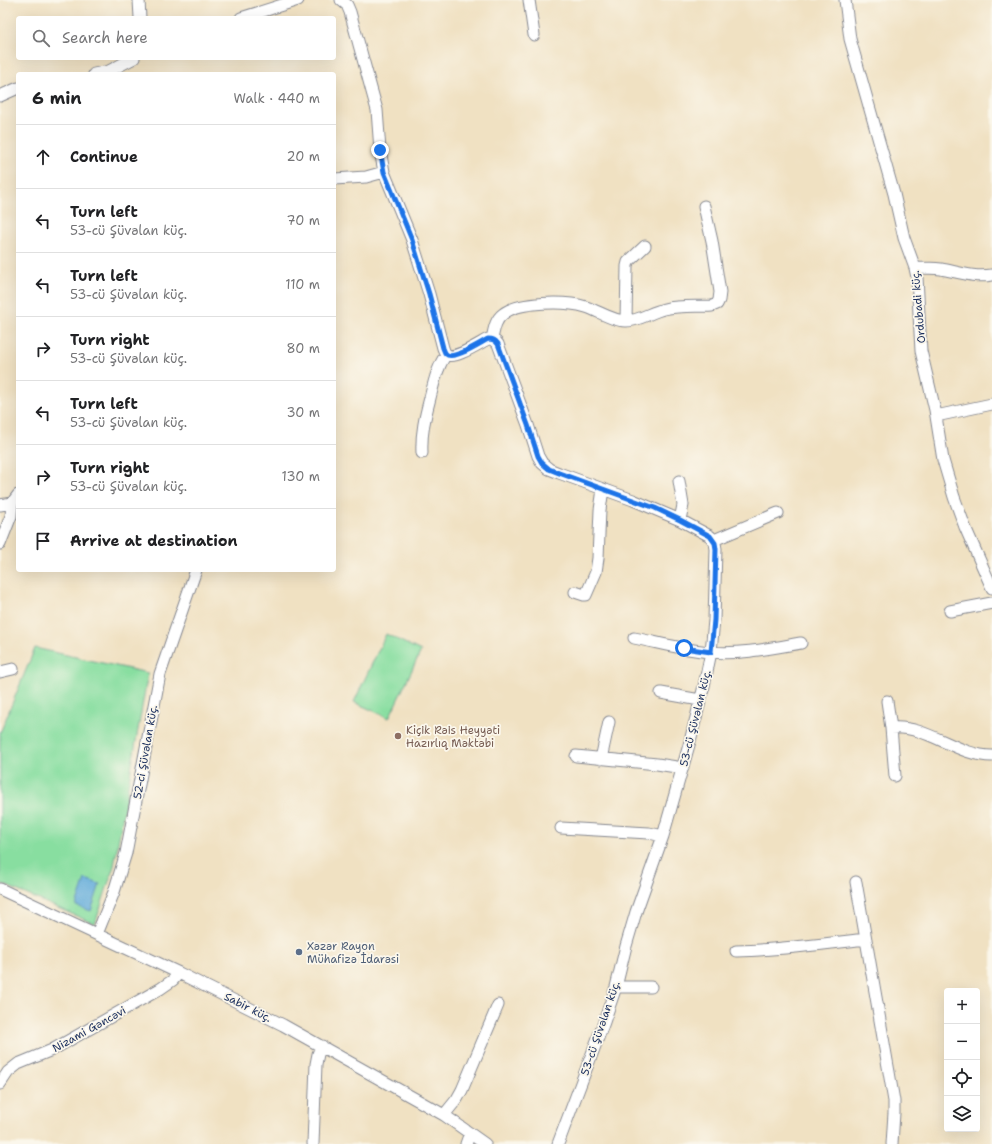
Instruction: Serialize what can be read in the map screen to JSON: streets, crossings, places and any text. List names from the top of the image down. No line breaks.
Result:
{"streets":{"street":["Ordubadi küç.","53-cü Şüvəlan küç.","52-ci Şüvəlan küç.","Sabir küç.","Nizami Gəncəvi"]},"crossings":[["52-ci Şüvəlan küç.","Sabir küç."],["Sabir küç.","Nizami Gəncəvi"]],"places":["Kiçik Rəis Heyyəti Hazırlıq Məktəbi","Xəzər Rayon Mühafizə İdarəsi"],"page":{"search":"Search here","heading":["6 min","Walk · 440 m"],"list":[["Continue","20 m"],["Turn left","53-cü Şüvəlan küç.","70 m"],["Turn left","53-cü Şüvəlan küç.","110 m"],["Turn right","53-cü Şüvəlan küç.","80 m"],["Turn left","53-cü Şüvəlan küç.","30 m"],["Turn right","53-cü Şüvəlan küç.","130 m"],"Arrive at destination"],"map_buttons":["+","−"]}}
